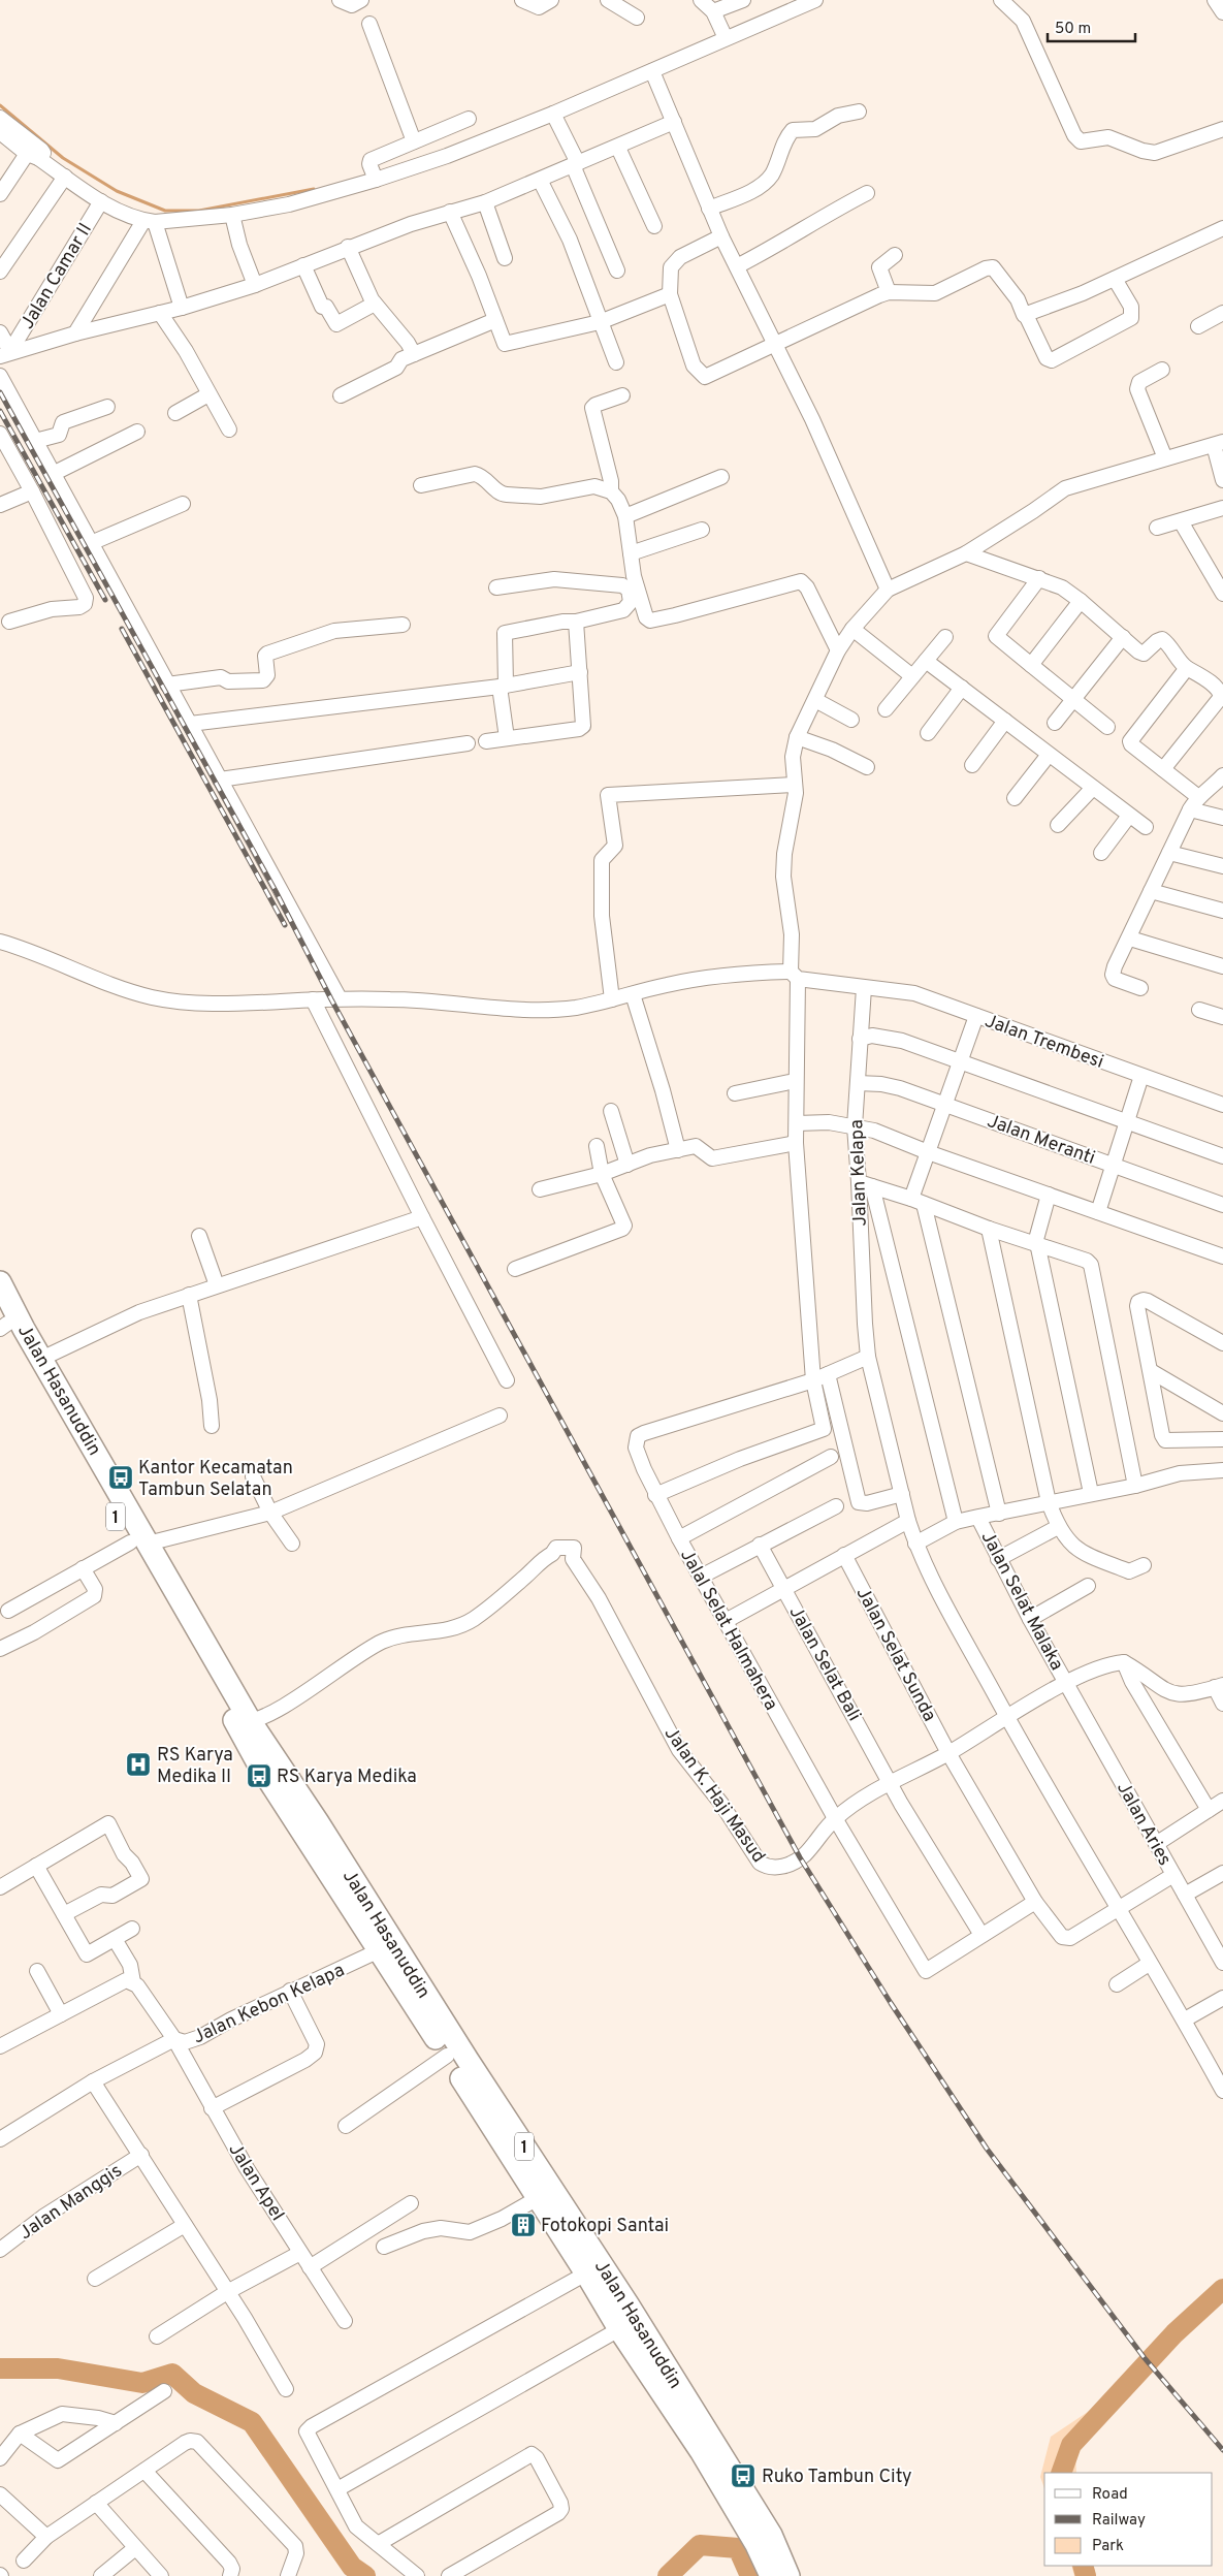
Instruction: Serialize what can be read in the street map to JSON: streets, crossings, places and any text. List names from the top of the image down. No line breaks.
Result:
{"streets":{"highway":["Jalan Hasanuddin","1"],"street":["Jalan Camar II","Jalan Trembesi","Jalan Meranti","Jalan Kelapa","Jalan Selat Malaka","Jalal Selat Halmahera","Jalan Selat Sunda","Jalan Selat Bali","Jalan K. Haji Masud","Jalan Aries","Jalan Kebon Kelapa","Jalan Apel","Jalan Manggis"]},"crossings":[["Jalan Trembesi","Jalan Kelapa"],["Jalan Meranti","Jalan Kelapa"],["Jalan Kelapa","Jalan Selat Sunda"],["Jalan Kelapa","Jalan K. Haji Masud"],["Jalan Hasanuddin","Jalan K. Haji Masud"],["Jalan Hasanuddin","Jalan Kebon Kelapa"],["Jalan Selat Malaka","Jalan K. Haji Masud"],["Jalan Selat Malaka","Jalan Aries"],["Jalal Selat Halmahera","Jalan Selat Bali"],["Jalal Selat Halmahera","Jalan K. Haji Masud"],["Jalan Selat Sunda","Jalan K. Haji Masud"],["Jalan Selat Bali","Jalan K. Haji Masud"],["Jalan K. Haji Masud","Jalan Aries"],["Jalan Kebon Kelapa","Jalan Apel"]],"places":{"bus stop":["Kantor Kecamatan Tambun Selatan","RS Karya Medika","Ruko Tambun City"],"hospital":["RS Karya Medika II"],"building":["Fotokopi Santai"]},"legend":["Road","Railway","Park"],"scale_bar":"50 m"}
